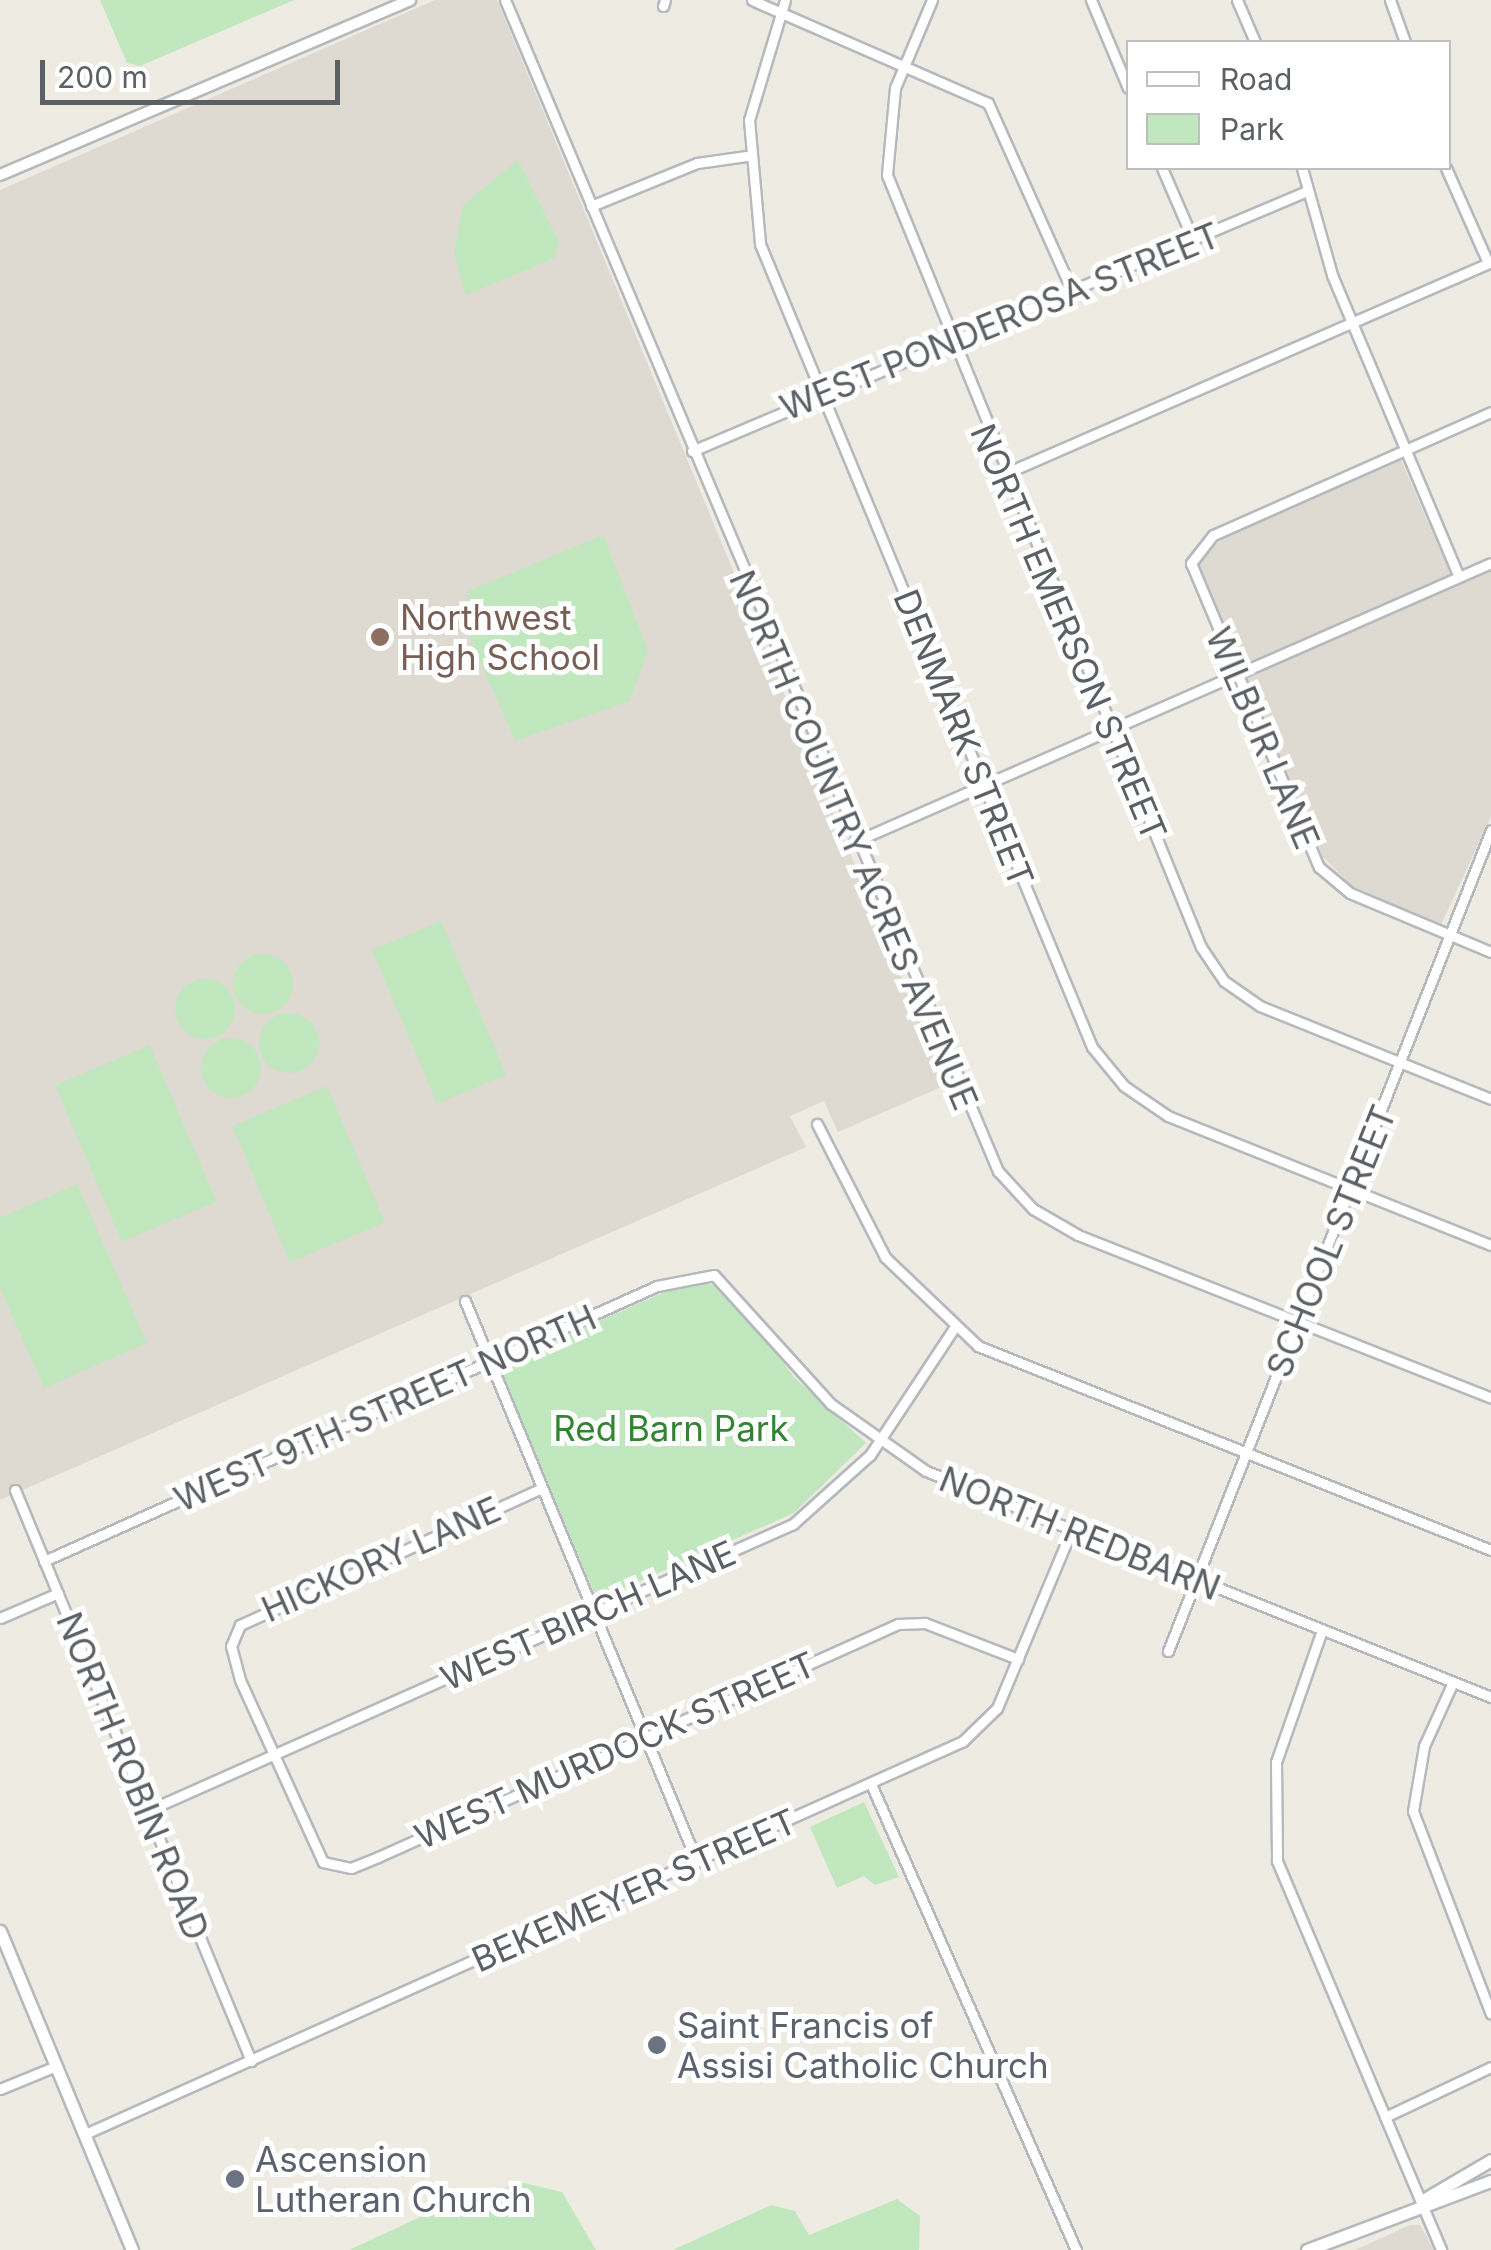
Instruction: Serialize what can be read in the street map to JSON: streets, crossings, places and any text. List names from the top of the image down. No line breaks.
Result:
{"streets":{"street":["WEST PONDEROSA STREET","NORTH EMERSON STREET","DENMARK STREET","WILBUR LANE","NORTH COUNTRY ACRES AVENUE","SCHOOL STREET","WEST 9TH STREET NORTH","NORTH REDBARN","HICKORY LANE","WEST BIRCH LANE","WEST MURDOCK STREET","NORTH ROBIN ROAD","BEKEMEYER STREET"]},"crossings":[["WEST PONDEROSA STREET","NORTH EMERSON STREET"],["WEST PONDEROSA STREET","DENMARK STREET"],["WEST PONDEROSA STREET","NORTH COUNTRY ACRES AVENUE"],["NORTH EMERSON STREET","SCHOOL STREET"],["DENMARK STREET","SCHOOL STREET"],["WILBUR LANE","SCHOOL STREET"],["NORTH COUNTRY ACRES AVENUE","SCHOOL STREET"],["SCHOOL STREET","NORTH REDBARN"],["WEST 9TH STREET NORTH","NORTH REDBARN"],["WEST 9TH STREET NORTH","NORTH ROBIN ROAD"],["NORTH REDBARN","WEST BIRCH LANE"],["NORTH REDBARN","BEKEMEYER STREET"],["HICKORY LANE","WEST BIRCH LANE"],["HICKORY LANE","WEST MURDOCK STREET"],["WEST BIRCH LANE","WEST MURDOCK STREET"],["WEST BIRCH LANE","NORTH ROBIN ROAD"],["WEST MURDOCK STREET","BEKEMEYER STREET"],["NORTH ROBIN ROAD","BEKEMEYER STREET"]],"parks":["Red Barn Park"],"places":["Northwest High School","Saint Francis of Assisi Catholic Church","Ascension Lutheran Church"],"legend":["Road","Park"],"scale_bar":"200 m"}
